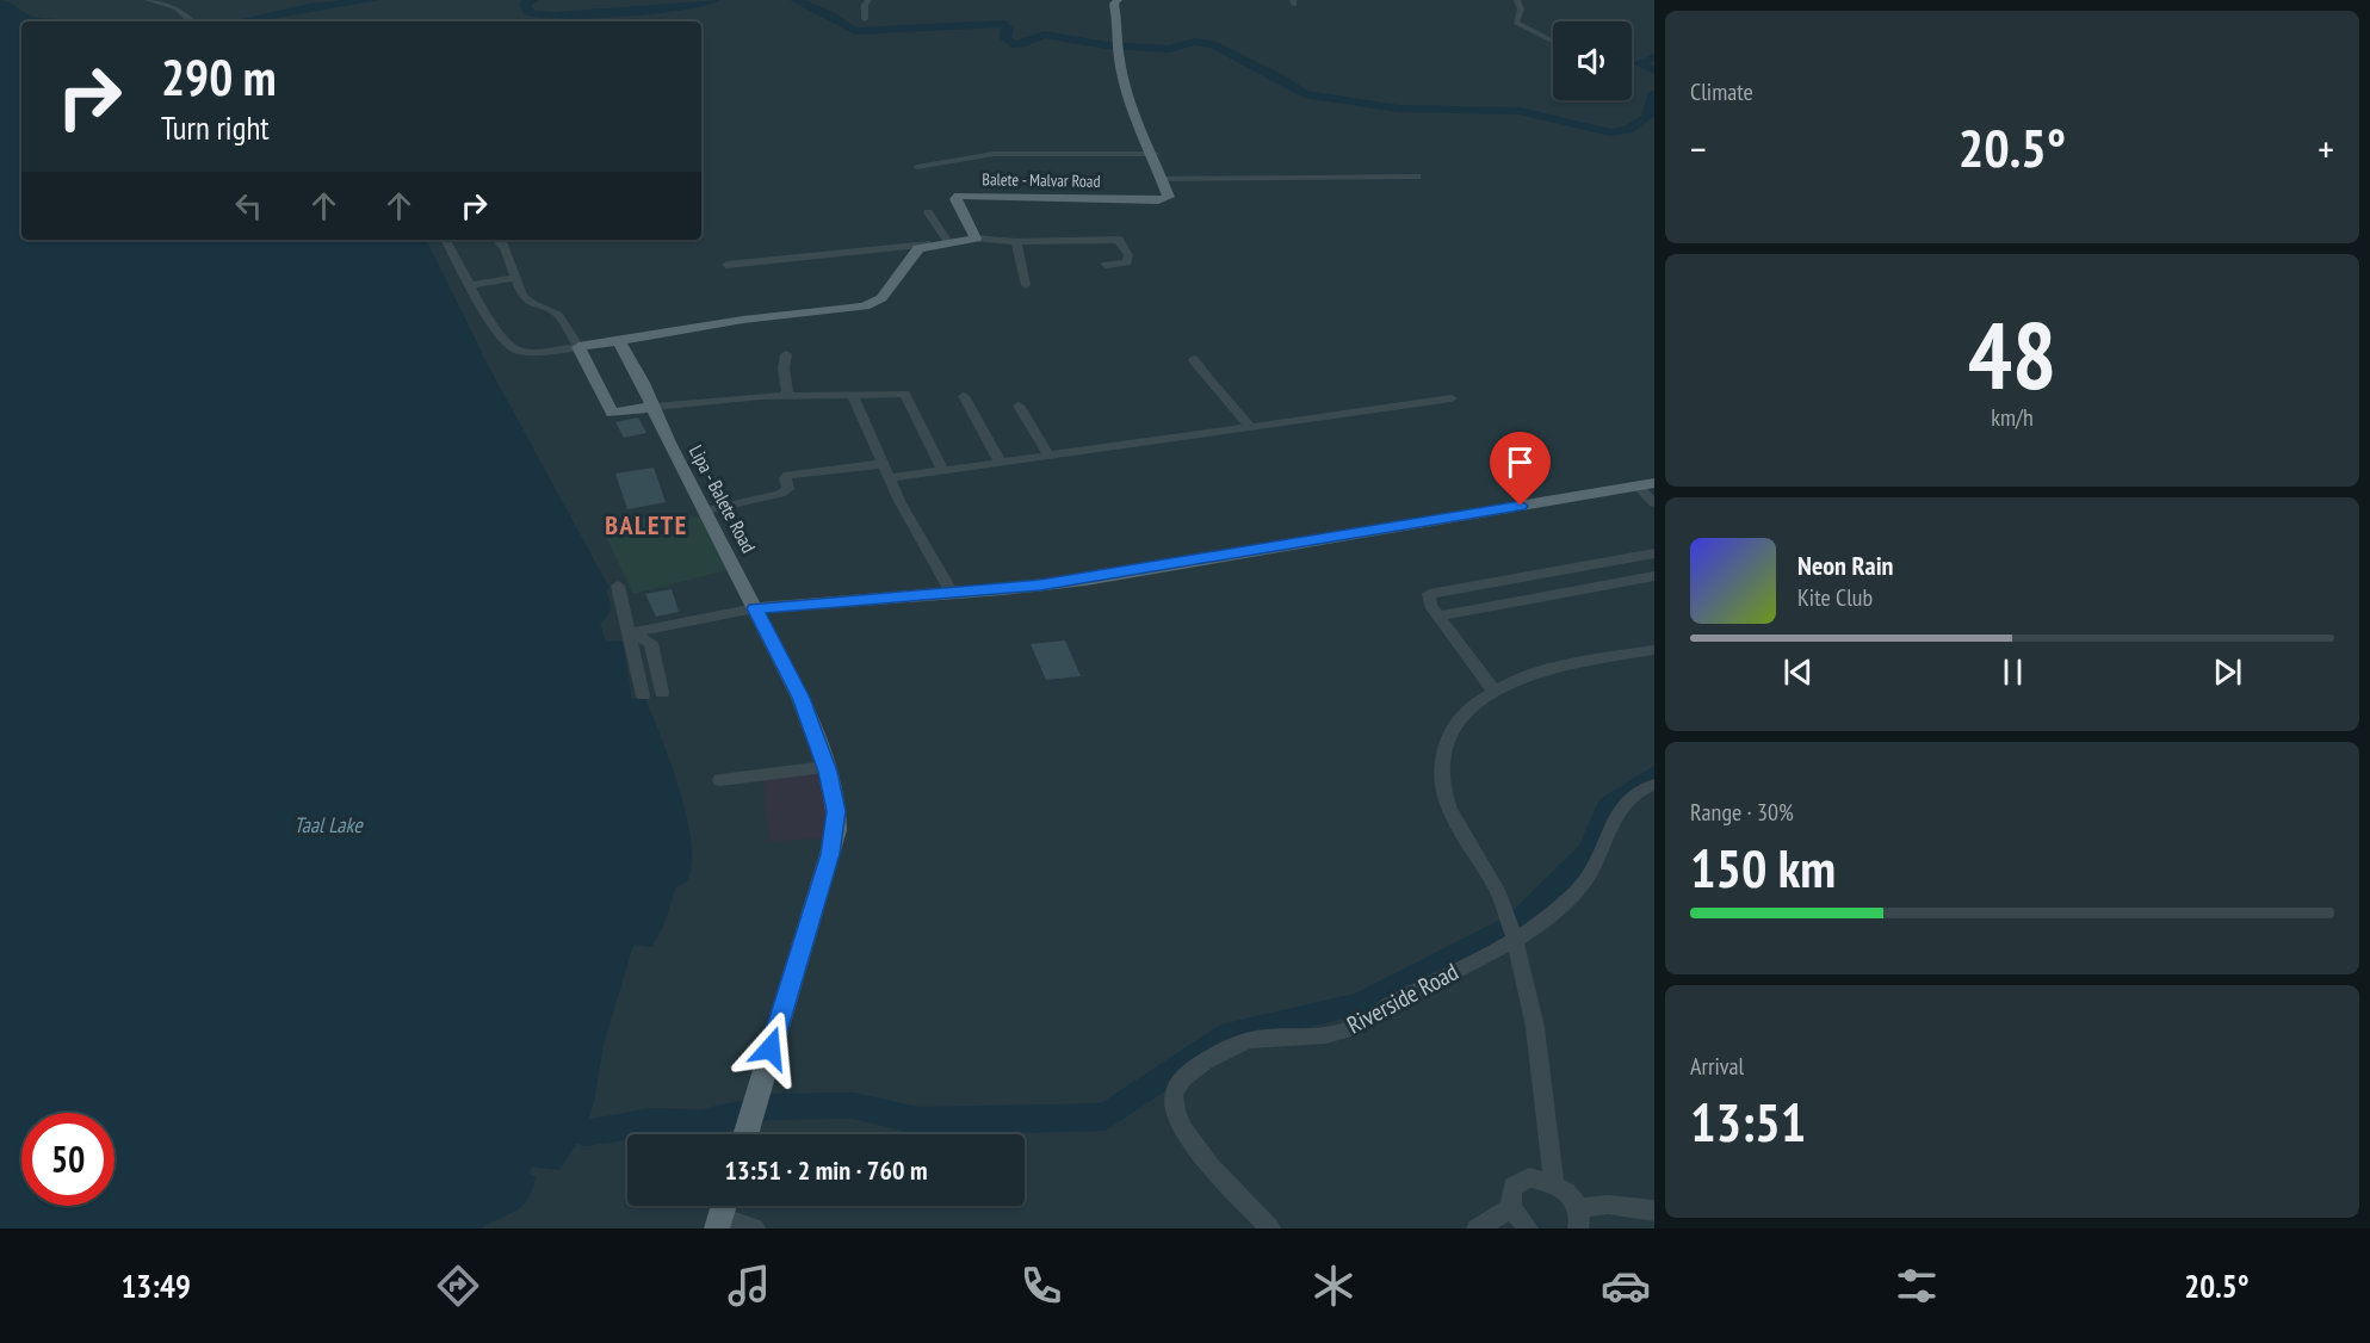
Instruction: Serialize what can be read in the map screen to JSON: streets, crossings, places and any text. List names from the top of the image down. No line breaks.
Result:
{"streets":{"main road":["Balete - Malvar Road","Lipa - Balete Road"],"street":["Riverside Road"]},"districts":["BALETE"],"water":["Taal Lake"],"page":{"tile":["Climate",["48","km/h"],["Range · 30%","150 km"],["Arrival","13:51"]],"turn":["290 m","Turn right"],"heat":["−","20.5°","+"],"song":["Neon Rain","Kite Club"],"limit":"50","trip":"13:51 · 2 min · 760 m","tabs":["13:49","20.5°"]}}
